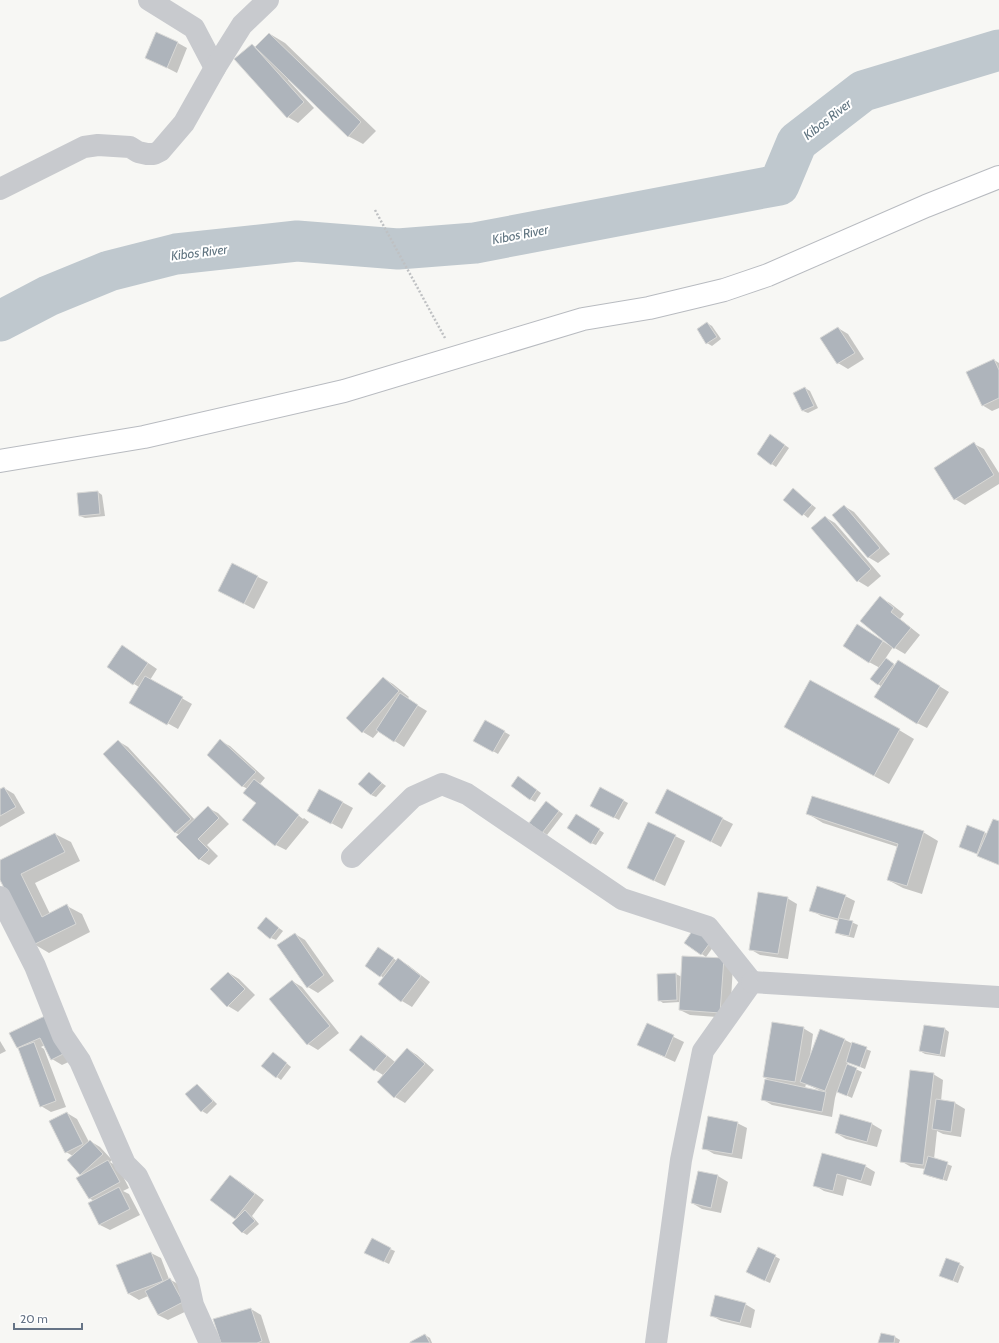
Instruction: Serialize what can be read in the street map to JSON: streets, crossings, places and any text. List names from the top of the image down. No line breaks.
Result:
{"water":["Kibos River"],"scale_bar":"20 m"}
